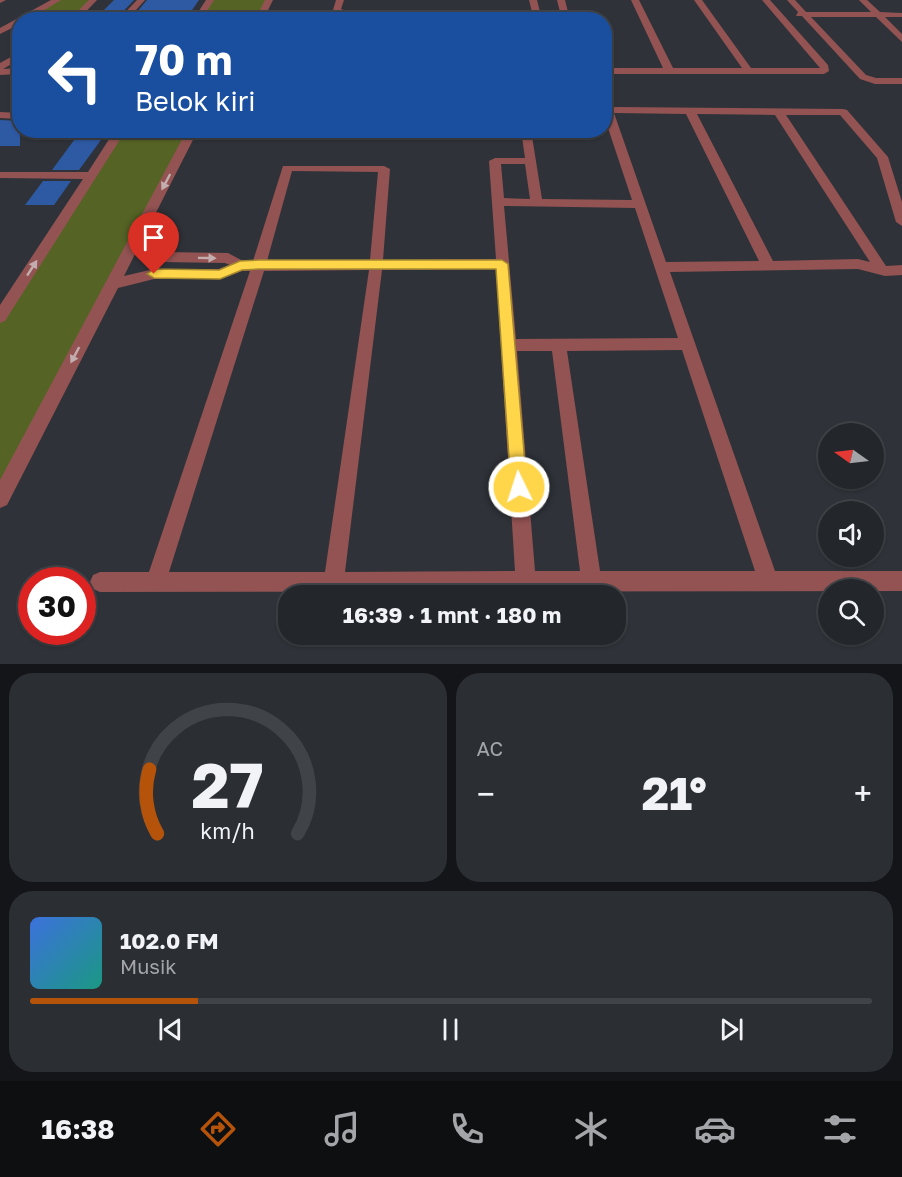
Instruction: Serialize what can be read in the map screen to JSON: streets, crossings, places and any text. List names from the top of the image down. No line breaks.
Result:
{"north":"left","page":{"turn":["70 m","Belok kiri"],"limit":"30","trip":"16:39 · 1 mnt · 180 m","tile":"AC","heat":["−","21°","+"],"song":["102.0 FM","Musik"],"tabs":"16:38","gauge":["27","km/h"]}}
